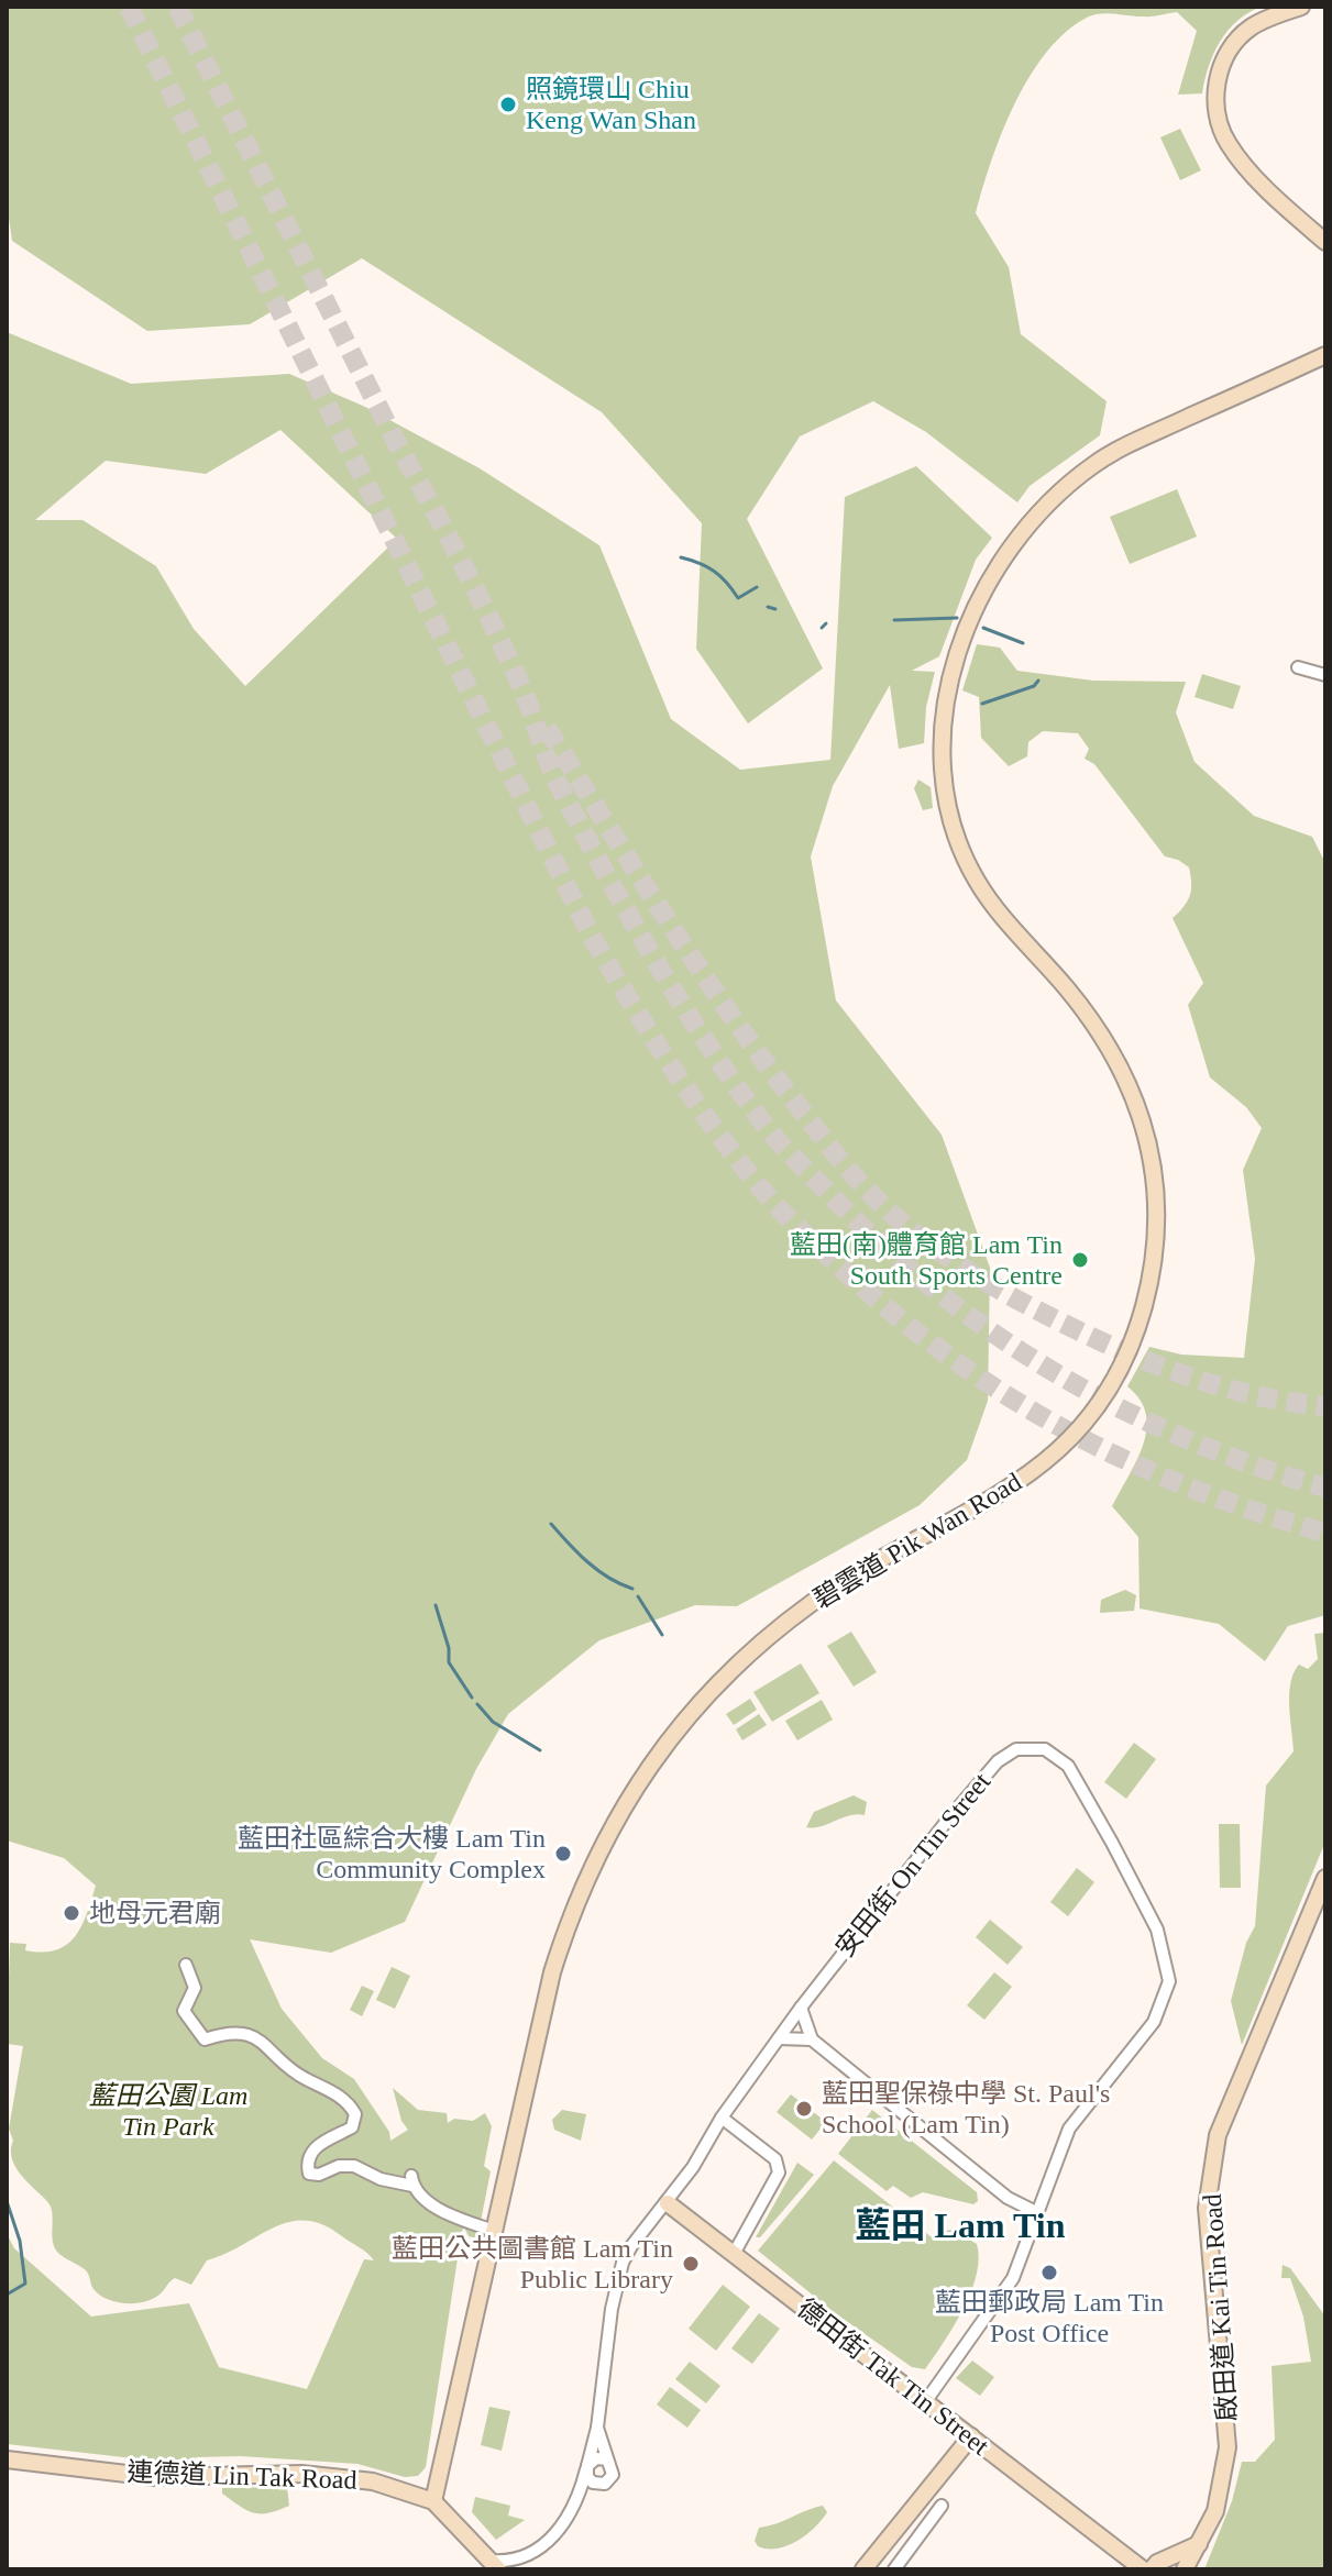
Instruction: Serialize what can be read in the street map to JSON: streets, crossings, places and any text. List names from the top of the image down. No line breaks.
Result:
{"streets":{"main road":["碧雲道 Pik Wan Road","啟田道 Kai Tin Road","德田街 Tak Tin Street","連德道 Lin Tak Road"],"street":["安田街 On Tin Street"]},"crossings":[["碧雲道 Pik Wan Road","連德道 Lin Tak Road"],["安田街 On Tin Street","德田街 Tak Tin Street"],["啟田道 Kai Tin Road","德田街 Tak Tin Street"]],"districts":["藍田 Lam Tin"],"parks":["藍田公園 Lam Tin Park"],"places":["照鏡環山 Chiu Keng Wan Shan","藍田(南)體育館 Lam Tin South Sports Centre","藍田社區綜合大樓 Lam Tin Community Complex","地母元君廟","藍田聖保祿中學 St. Paul's School (Lam Tin)","藍田公共圖書館 Lam Tin Public Library","藍田郵政局 Lam Tin Post Office"]}
